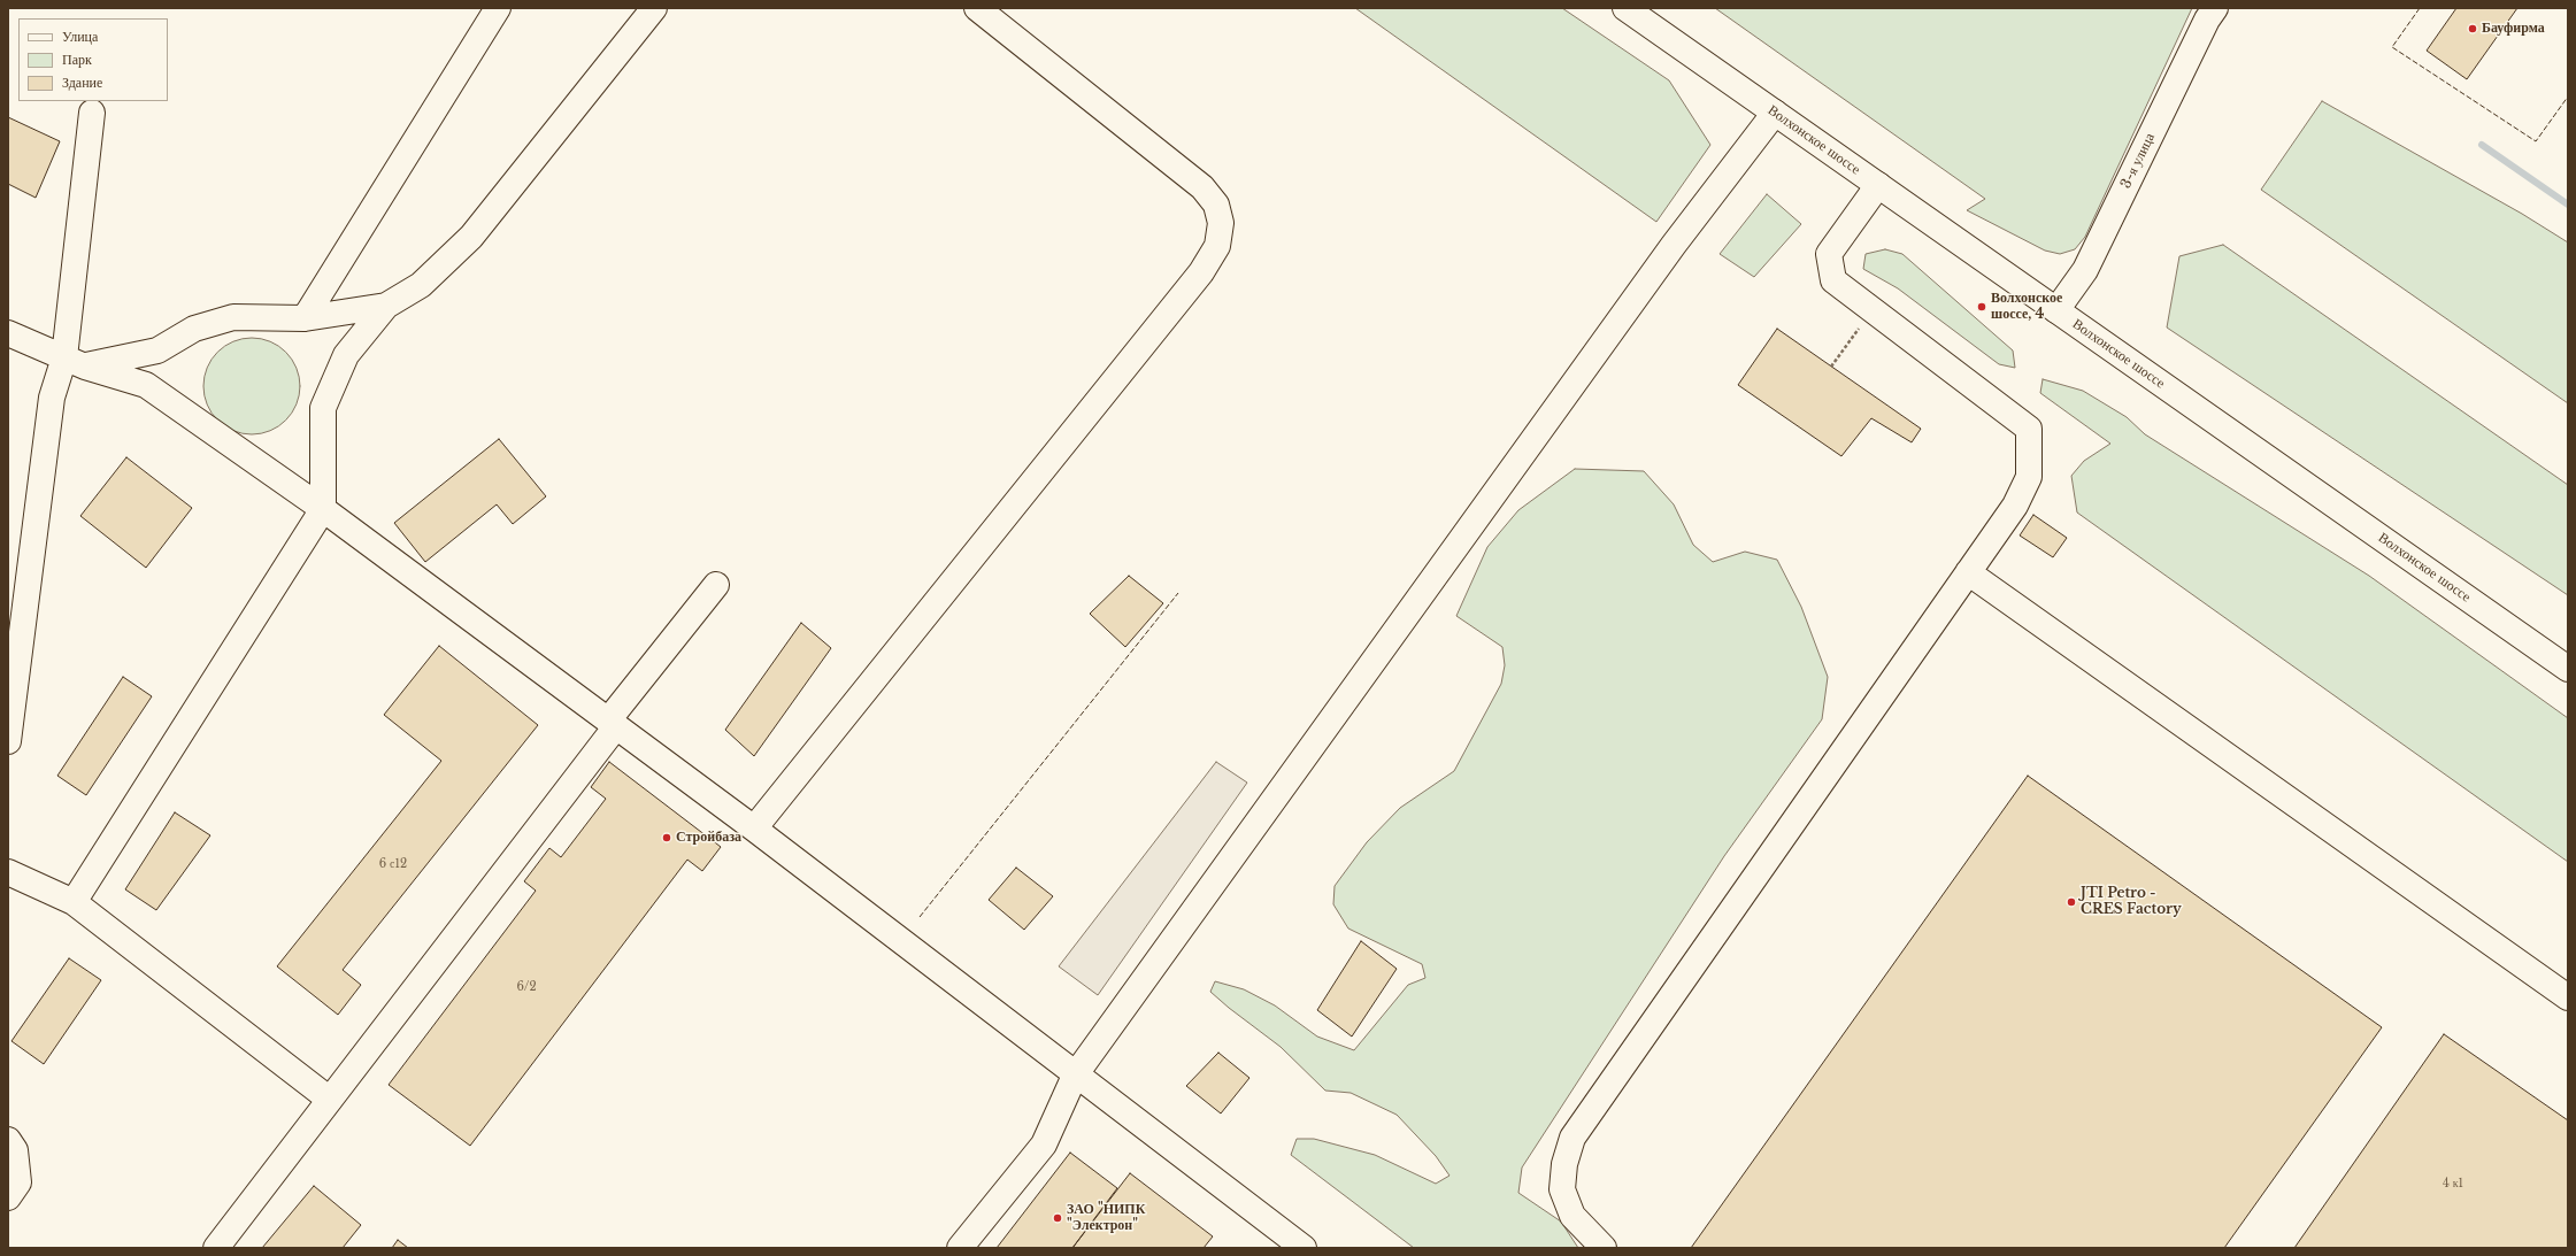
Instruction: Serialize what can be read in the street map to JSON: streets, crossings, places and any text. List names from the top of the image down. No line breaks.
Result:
{"streets":{"main road":["Волхонское шоссе","3-я улица"]},"crossings":[["Волхонское шоссе","3-я улица"]],"places":["Бауфирма","Волхонское шоссе, 4","Стройбаза","JTI Petro - CRES Factory","ЗАО \"НИПК \"Электрон\""],"house_numbers":["6 с12","6/2","4 к1"],"legend":["Улица","Парк","Здание"]}
